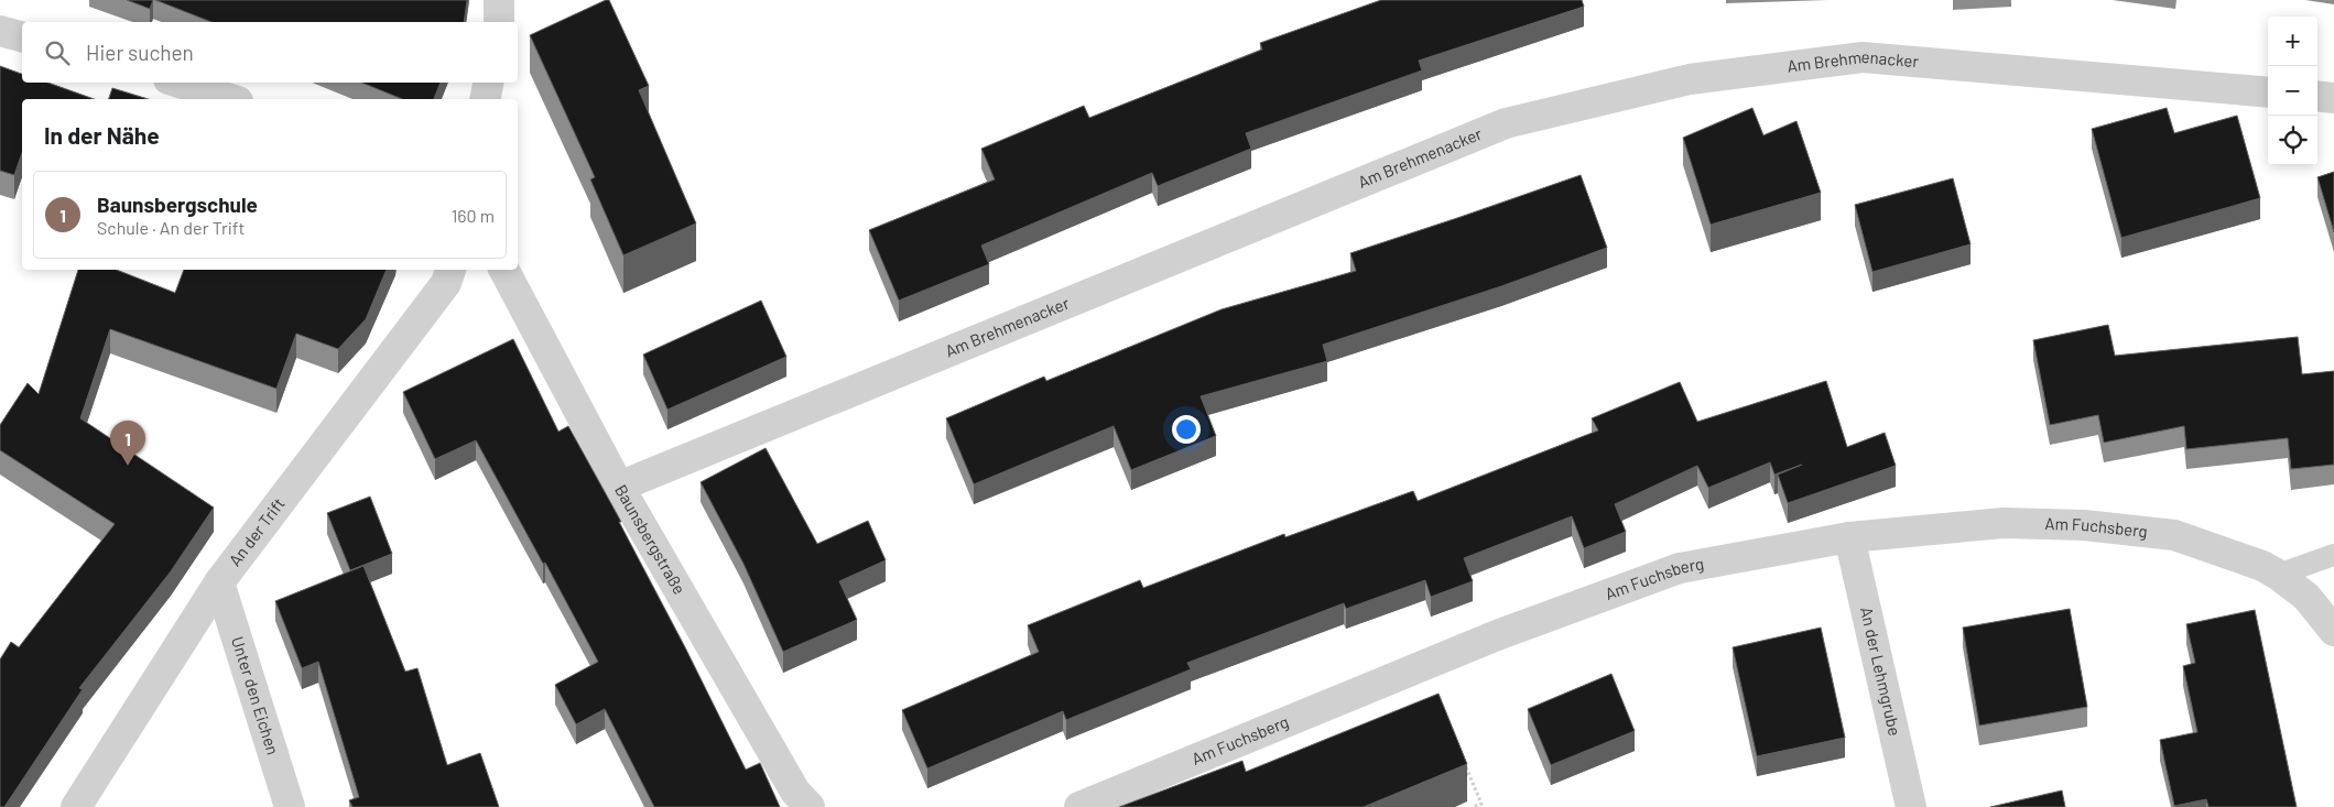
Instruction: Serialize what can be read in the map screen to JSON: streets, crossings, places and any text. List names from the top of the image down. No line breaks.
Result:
{"streets":{"street":["Am Brehmenacker","Am Fuchsberg","An der Trift","Baunsbergstraße","An der Lehmgrube","Unter den Eichen"]},"crossings":[["Am Brehmenacker","Baunsbergstraße"],["Am Fuchsberg","An der Lehmgrube"],["An der Trift","Unter den Eichen"]],"page":{"map_buttons":["+","−"],"search":"Hier suchen","heading":"In der Nähe","list":[{"mark":"1","name":"Baunsbergschule","note":"Schule · An der Trift","value":"160 m"}],"pins":"1"}}
